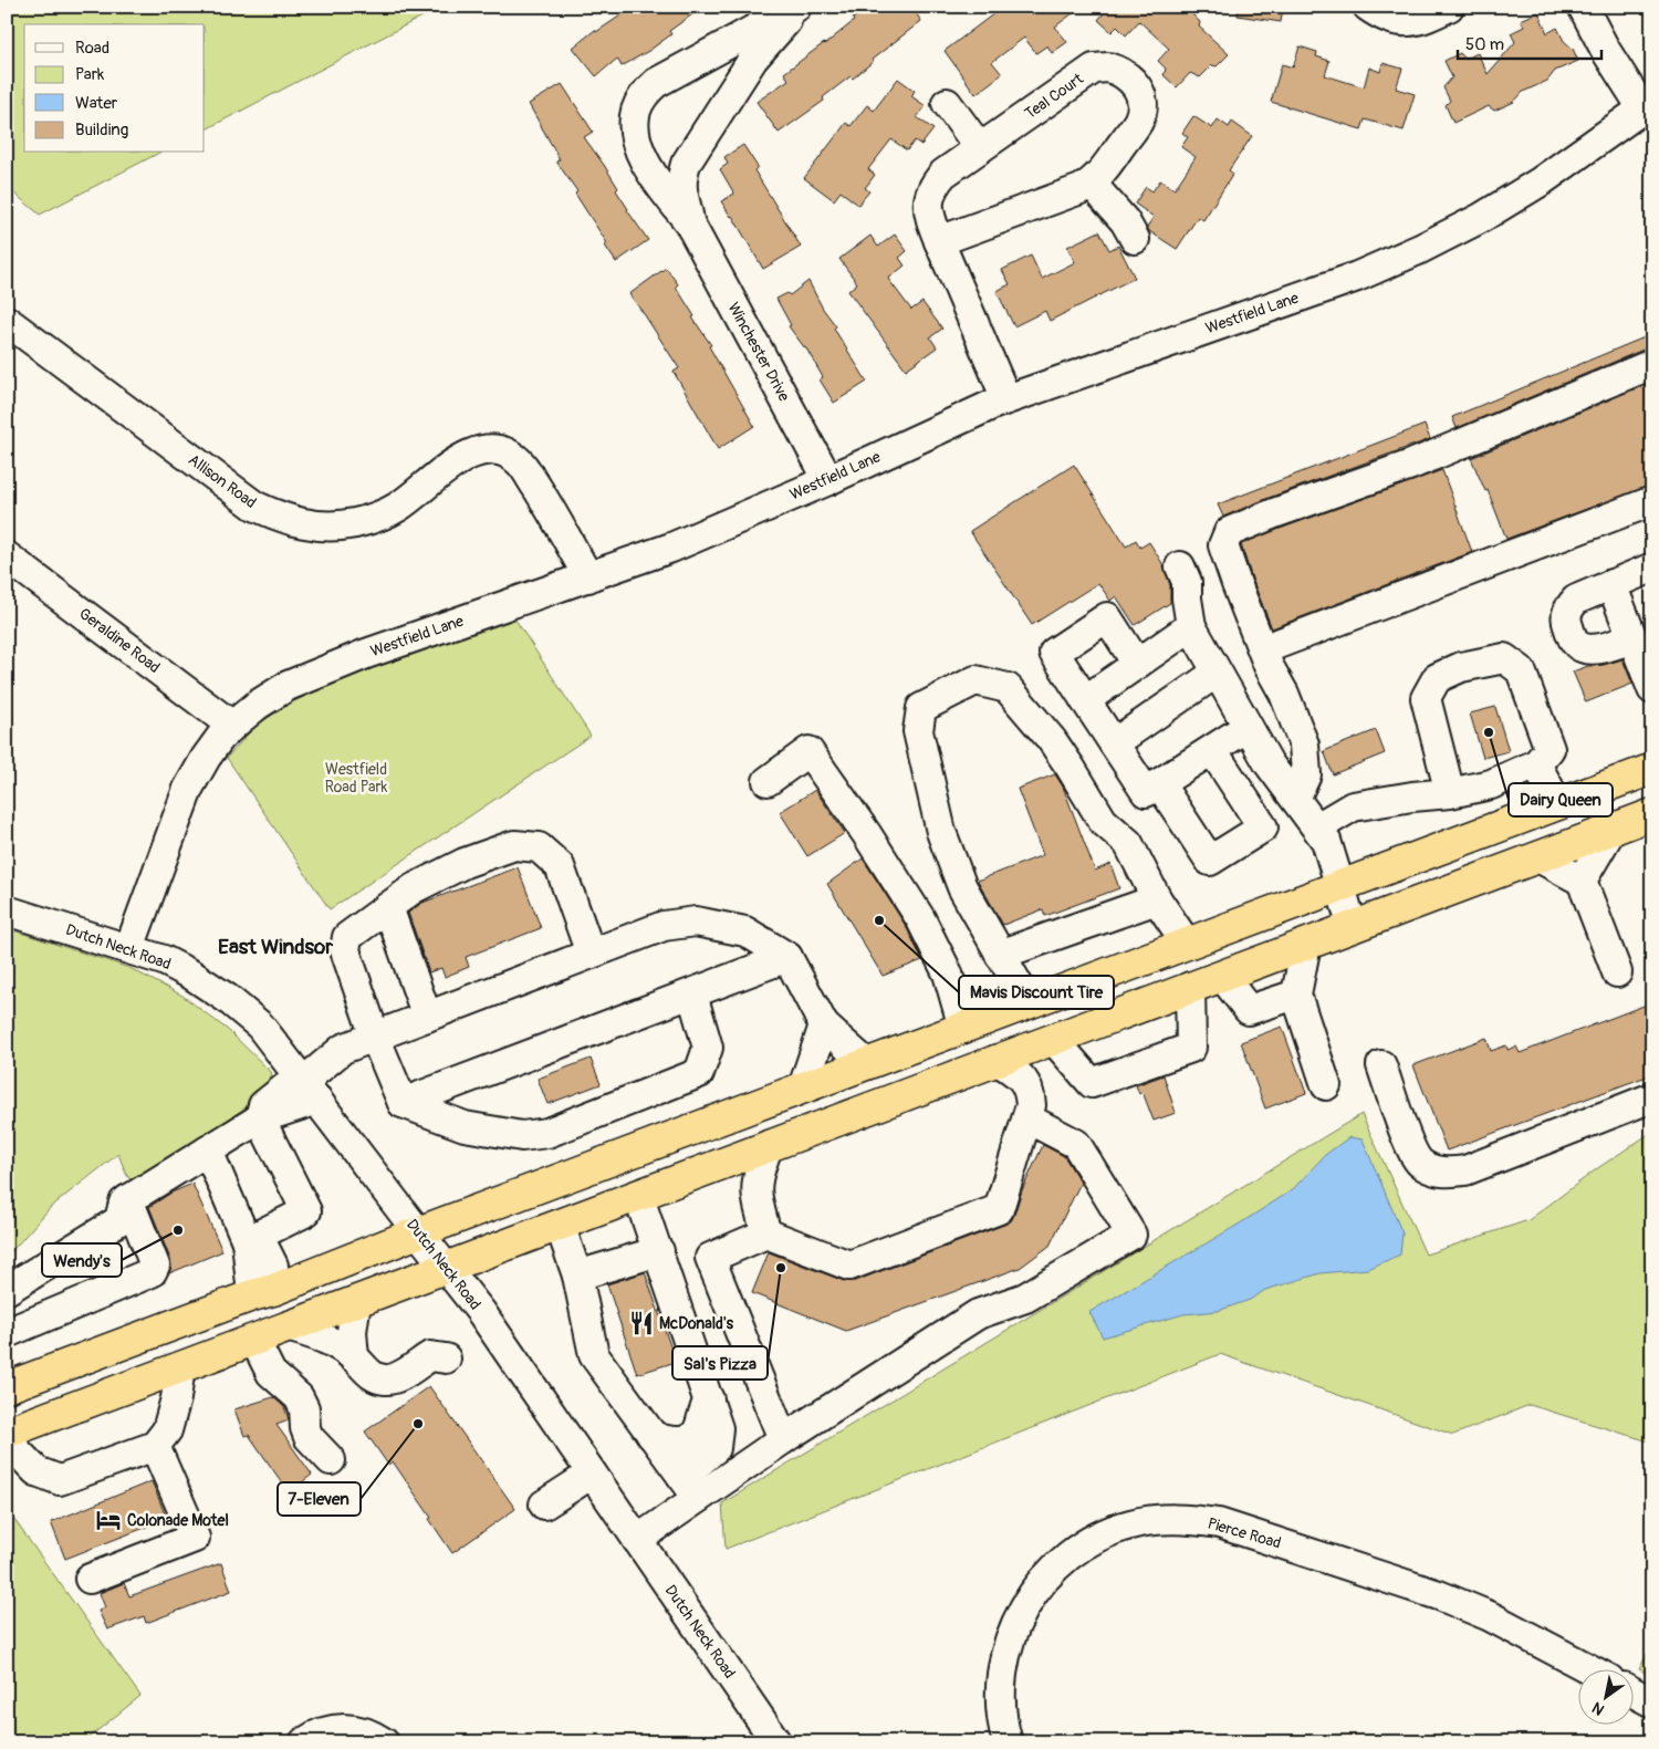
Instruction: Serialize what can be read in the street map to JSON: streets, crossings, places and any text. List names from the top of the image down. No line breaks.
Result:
{"streets":{"street":["Teal Court","Westfield Lane","Winchester Drive","Allison Road","Geraldine Road","Dutch Neck Road","Pierce Road"]},"crossings":[["Teal Court","Westfield Lane"],["Westfield Lane","Winchester Drive"],["Westfield Lane","Allison Road"],["Westfield Lane","Geraldine Road"],["Westfield Lane","Dutch Neck Road"]],"districts":["East Windsor"],"parks":["Westfield Road Park"],"places":{"other":["Dairy Queen","Mavis Discount Tire","Wendy's","Sal's Pizza","7-Eleven"],"restaurant":["McDonald's"],"hotel":["Colonade Motel"]},"legend":["Road","Park","Water","Building"],"scale_bar":"50 m","north":"bottom left"}
